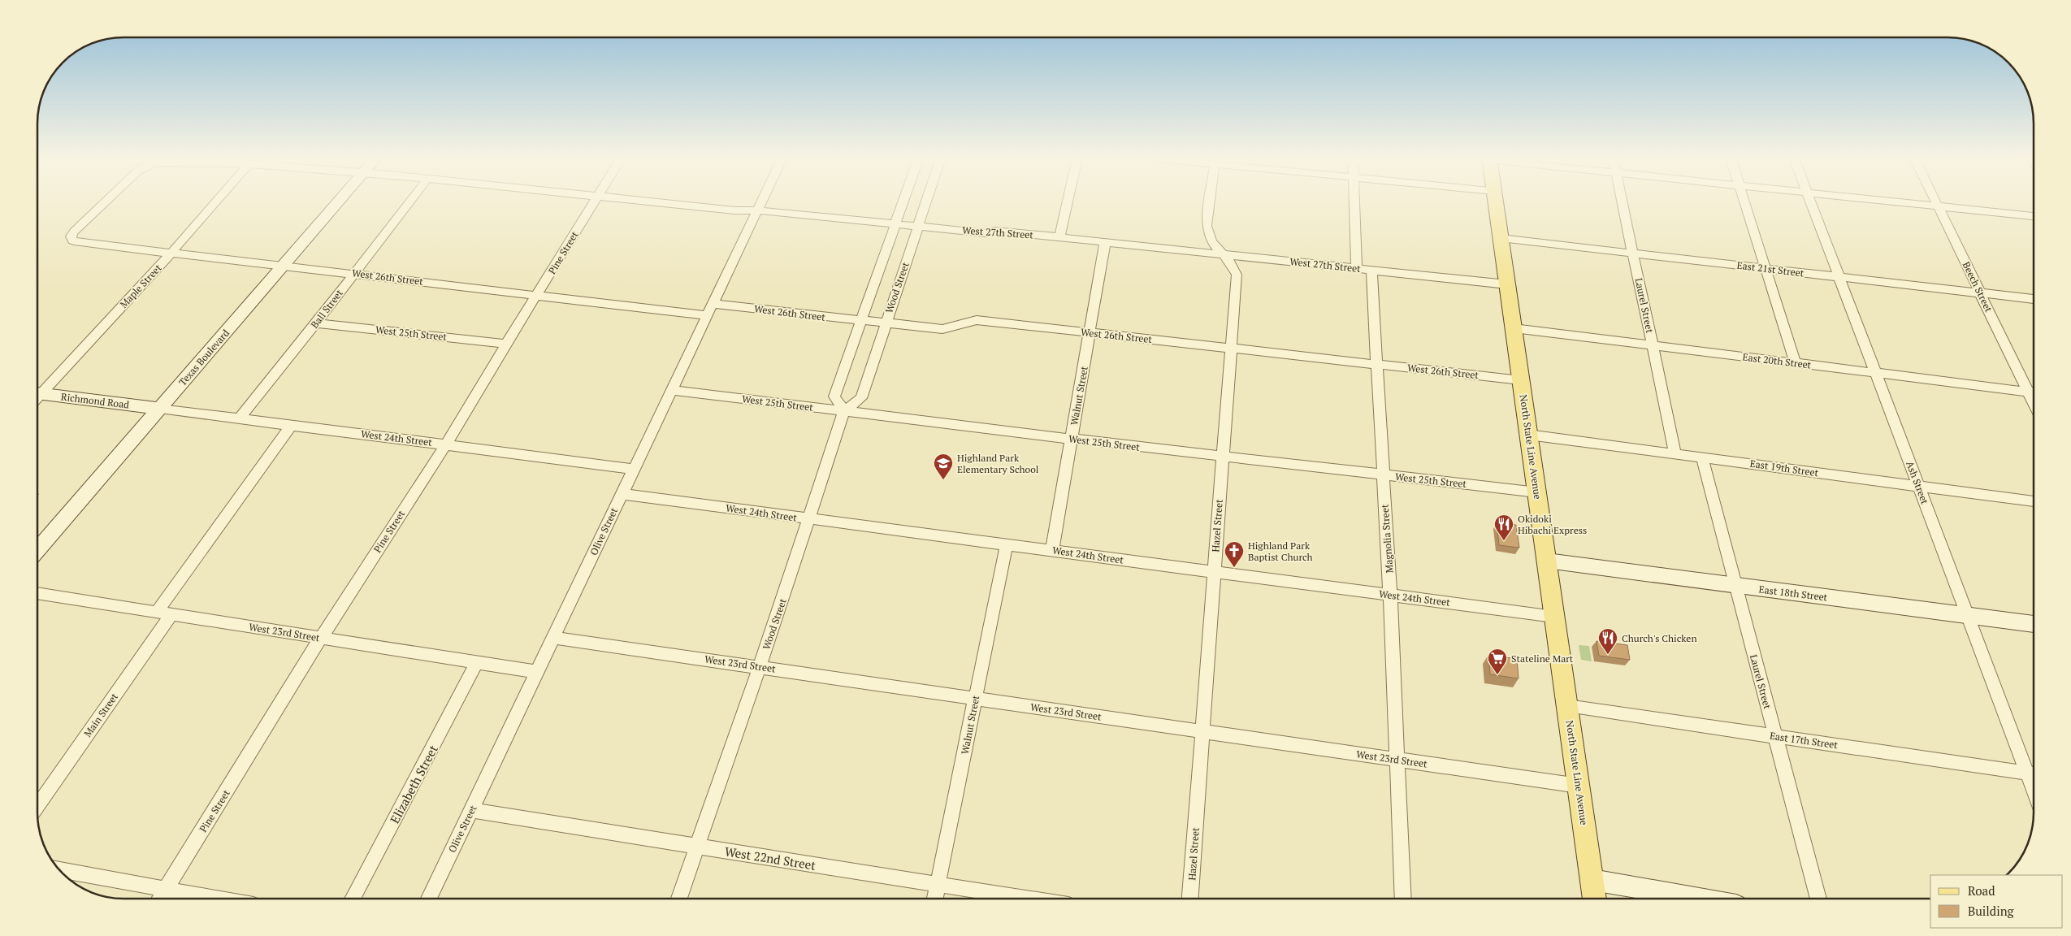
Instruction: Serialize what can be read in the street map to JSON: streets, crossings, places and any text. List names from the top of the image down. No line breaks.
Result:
{"streets":{"main road":["North State Line Avenue"],"street":["West 27th Street","Pine Street","East 21st Street","West 26th Street","Maple Street","Beech Street","Wood Street","Laurel Street","Ball Street","West 25th Street","Texas Boulevard","East 20th Street","Walnut Street","Richmond Road","West 24th Street","East 19th Street","Ash Street","Hazel Street","Olive Street","Magnolia Street","East 18th Street","West 23rd Street","Main Street","East 17th Street","Elizabeth Street","West 22nd Street"]},"crossings":[["West 27th Street","West 26th Street"],["West 27th Street","Wood Street"],["West 27th Street","Walnut Street"],["West 27th Street","North State Line Avenue"],["West 27th Street","Hazel Street"],["West 27th Street","Olive Street"],["West 27th Street","Magnolia Street"],["Pine Street","West 26th Street"],["Pine Street","West 25th Street"],["Pine Street","West 24th Street"],["Pine Street","West 23rd Street"],["East 21st Street","Beech Street"],["East 21st Street","Laurel Street"],["East 21st Street","North State Line Avenue"],["East 21st Street","Ash Street"],["West 26th Street","Maple Street"],["West 26th Street","Wood Street"],["West 26th Street","Ball Street"],["West 26th Street","Texas Boulevard"],["West 26th Street","Walnut Street"],["West 26th Street","North State Line Avenue"],["West 26th Street","Hazel Street"],["West 26th Street","Olive Street"],["West 26th Street","Magnolia Street"],["Beech Street","East 20th Street"],["Wood Street","West 25th Street"],["Wood Street","West 24th Street"],["Wood Street","West 23rd Street"],["Wood Street","West 22nd Street"],["Laurel Street","East 20th Street"],["Laurel Street","East 19th Street"],["Laurel Street","East 18th Street"],["Laurel Street","East 17th Street"],["Ball Street","West 25th Street"],["Ball Street","West 24th Street"],["West 25th Street","Walnut Street"],["West 25th Street","North State Line Avenue"],["West 25th Street","Hazel Street"],["West 25th Street","Olive Street"],["West 25th Street","Magnolia Street"],["Texas Boulevard","Richmond Road"],["Texas Boulevard","West 24th Street"],["East 20th Street","North State Line Avenue"],["East 20th Street","Ash Street"],["Walnut Street","West 24th Street"],["Walnut Street","West 23rd Street"],["Walnut Street","West 22nd Street"],["Richmond Road","West 24th Street"],["West 24th Street","North State Line Avenue"],["West 24th Street","Hazel Street"],["West 24th Street","Olive Street"],["West 24th Street","Magnolia Street"],["North State Line Avenue","East 19th Street"],["North State Line Avenue","East 18th Street"],["North State Line Avenue","West 23rd Street"],["North State Line Avenue","East 17th Street"],["East 19th Street","Ash Street"],["Ash Street","East 18th Street"],["Ash Street","East 17th Street"],["Hazel Street","West 23rd Street"],["Olive Street","West 23rd Street"],["Olive Street","West 22nd Street"],["Magnolia Street","West 23rd Street"],["West 23rd Street","Main Street"],["West 23rd Street","Elizabeth Street"]],"places":{"school or university":["Highland Park Elementary School"],"restaurant":["Okidoki Hibachi Express","Church's Chicken"],"church":["Highland Park Baptist Church"],"supermarket":["Stateline Mart"]},"legend":["Road","Building"]}
